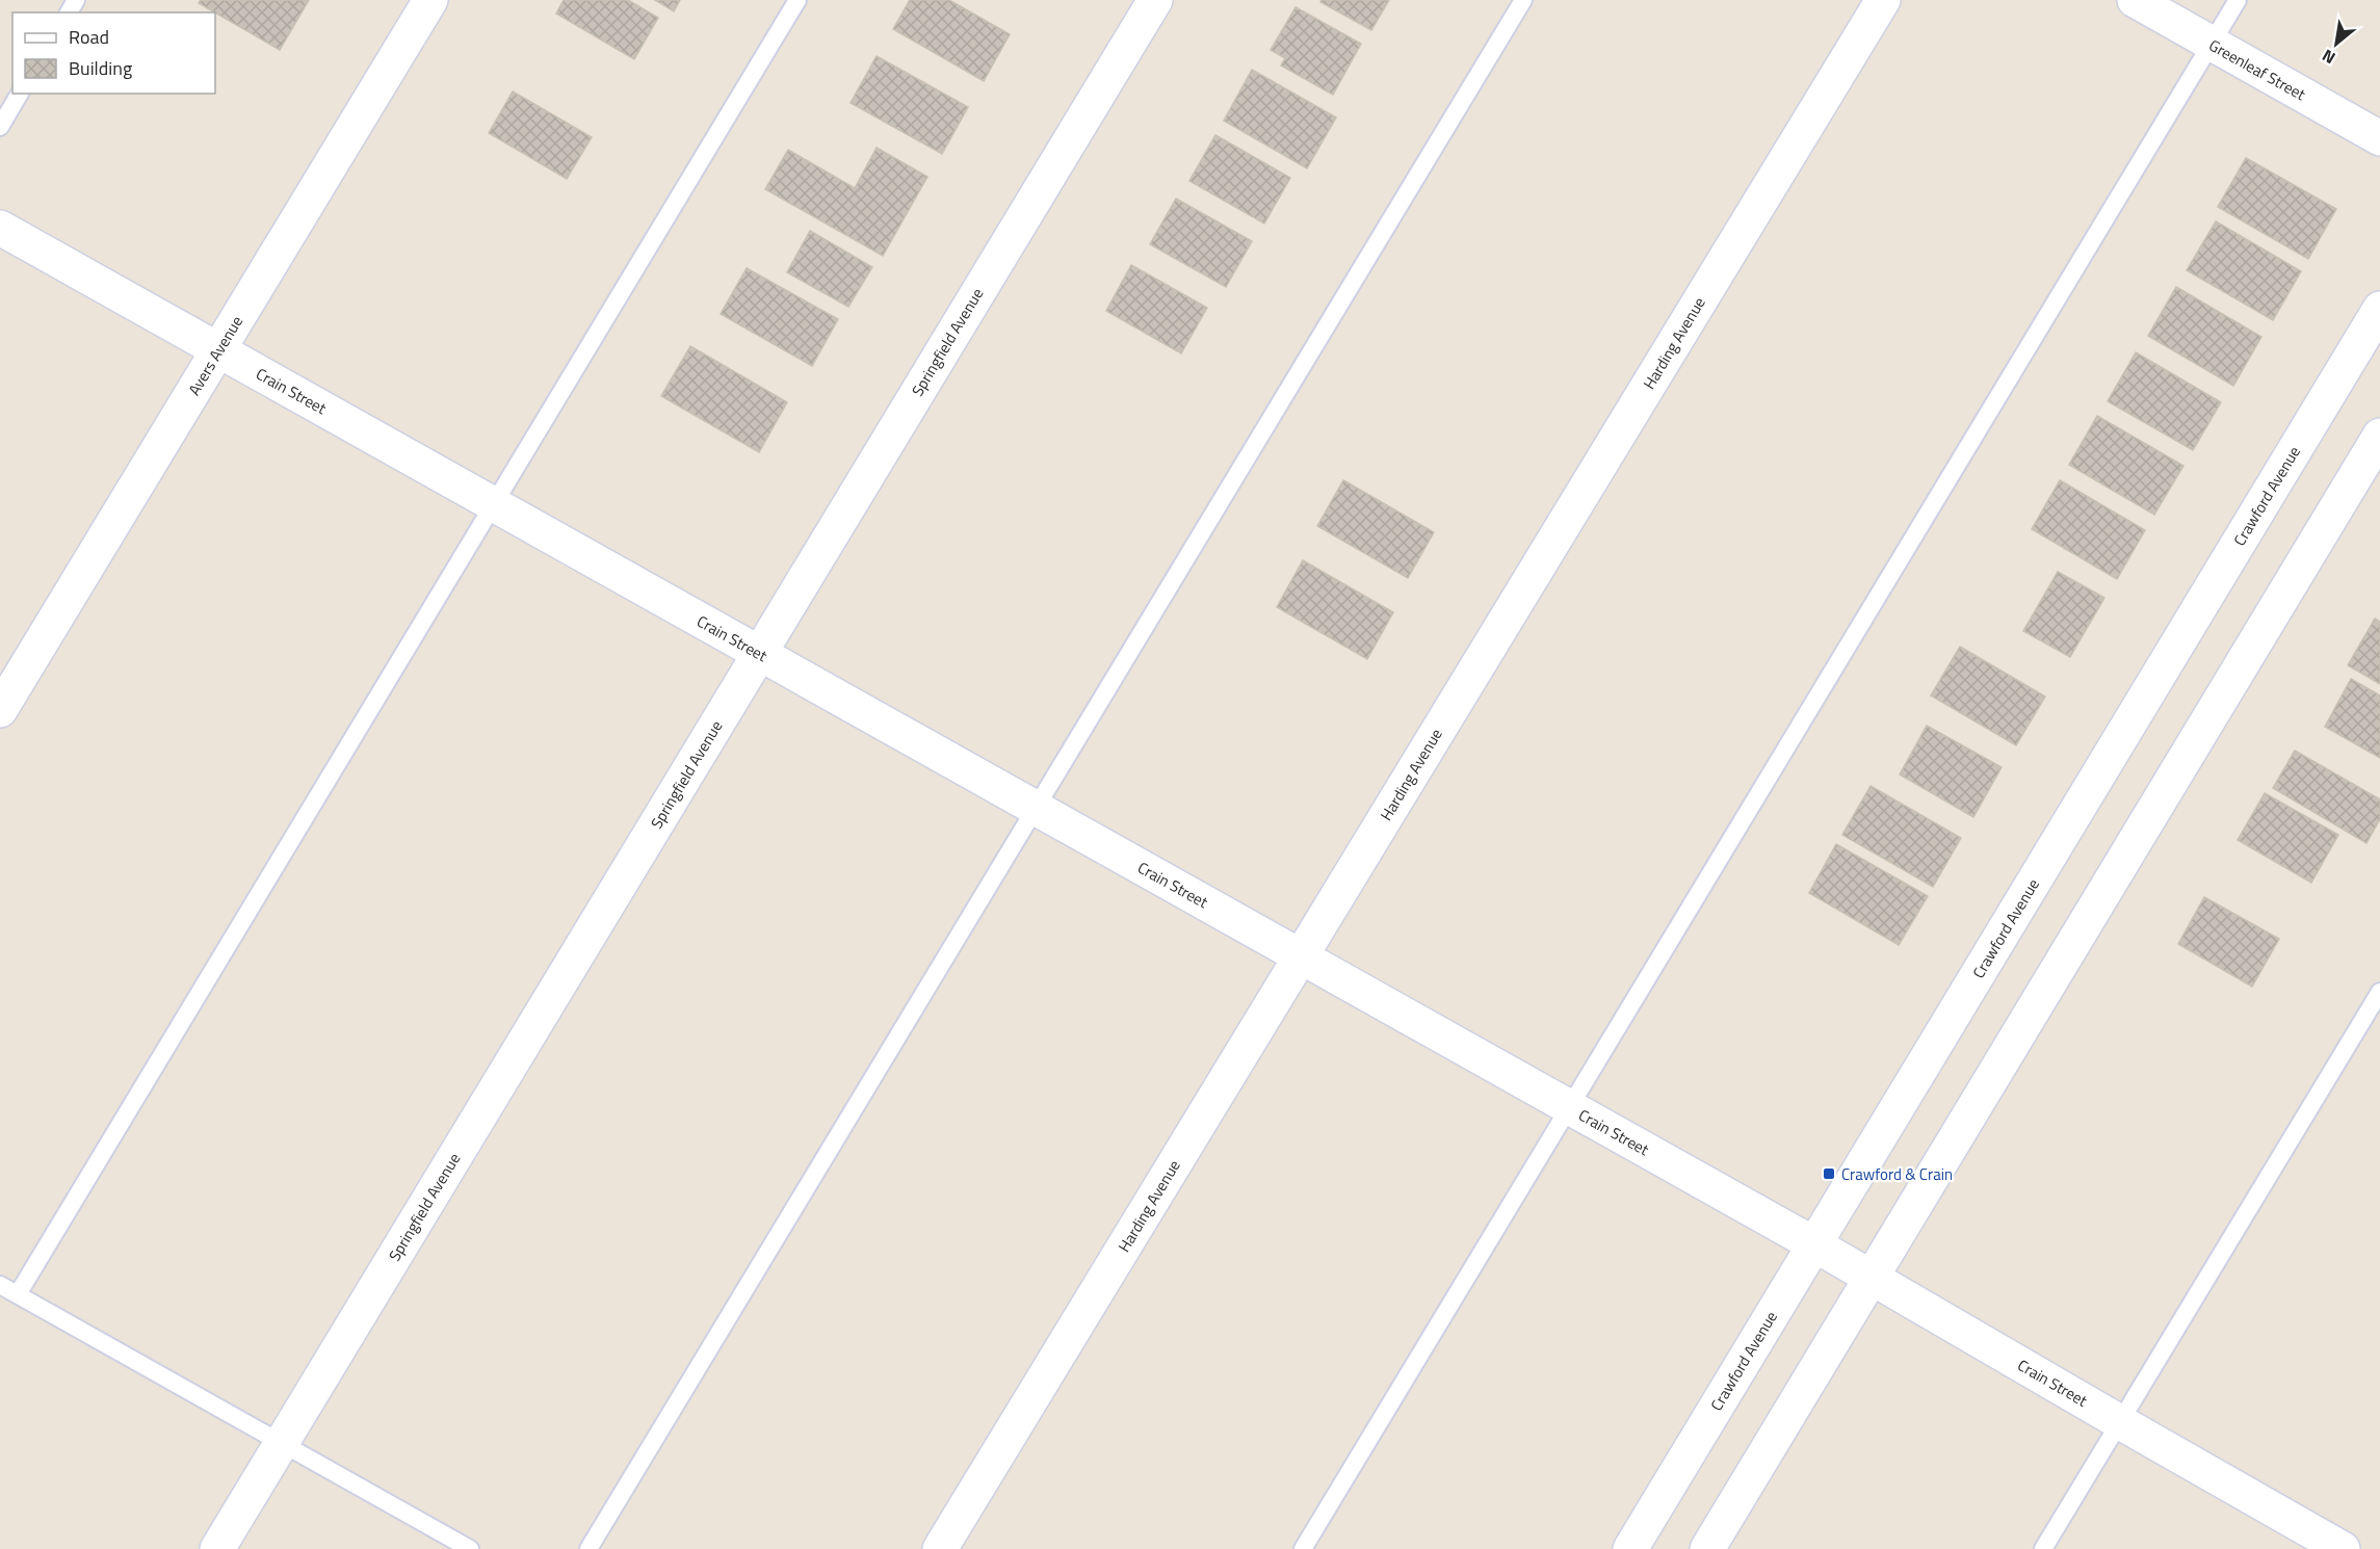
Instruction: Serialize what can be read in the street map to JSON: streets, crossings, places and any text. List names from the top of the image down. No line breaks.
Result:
{"streets":{"street":["Greenleaf Street","Springfield Avenue","Harding Avenue","Avers Avenue","Crain Street","Crawford Avenue"]},"crossings":[["Springfield Avenue","Crain Street"],["Harding Avenue","Crain Street"],["Avers Avenue","Crain Street"],["Crain Street","Crawford Avenue"]],"places":{"transit":["Crawford & Crain"]},"legend":["Road","Building"],"north":"bottom left"}
